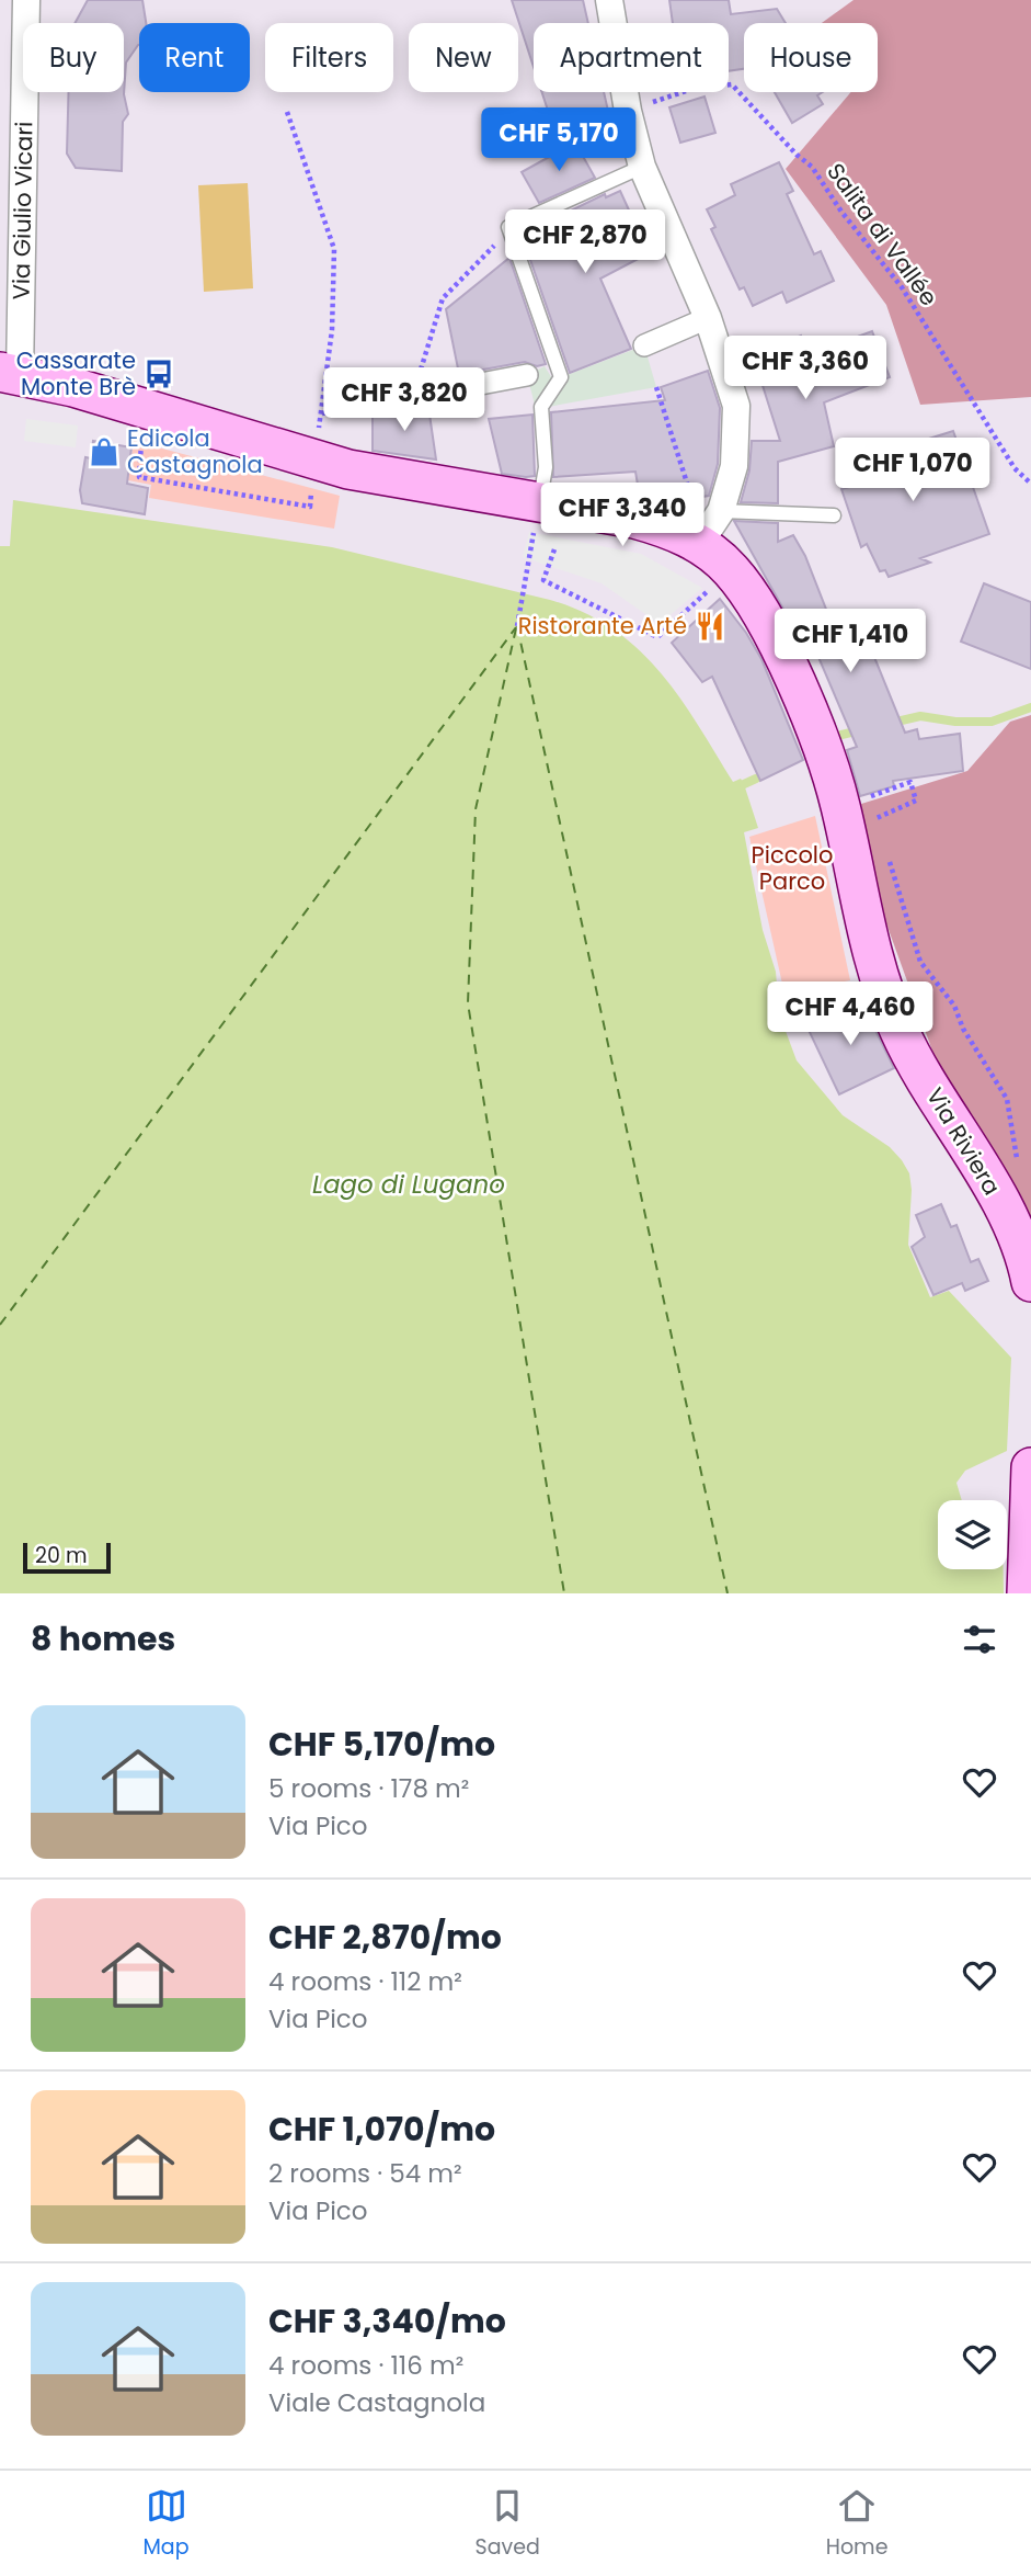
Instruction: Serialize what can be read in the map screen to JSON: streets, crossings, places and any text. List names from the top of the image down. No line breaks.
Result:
{"streets":{"main road":["Via Riviera"],"street":["Via Giulio Vicari"],"path":["Salita di Vallée"]},"crossings":[["Via Giulio Vicari","Via Riviera"]],"water":["Lago di Lugano"],"parks":["Piccolo Parco"],"places":{"bus stop":["Cassarate Monte Brè"],"shop":["Edicola Castagnola"],"restaurant":["Ristorante Arté"]},"scale_bar":"20 m","page":{"chip":["Buy","Rent","Filters","New","Apartment","House"],"price":["CHF 5,170","CHF 2,870","CHF 3,360","CHF 3,820","CHF 1,070","CHF 3,340","CHF 1,410","CHF 4,460"],"scale":"20 m","heading":"8 homes","list":[{"name":"CHF 5,170/mo","note":"5 rooms · 178 m² · Via Pico"},{"name":"CHF 2,870/mo","note":"4 rooms · 112 m² · Via Pico"},{"name":"CHF 1,070/mo","note":"2 rooms · 54 m² · Via Pico"},{"name":"CHF 3,340/mo","note":"4 rooms · 116 m² · Viale Castagnola"}],"tabs":["Map","Saved","Home"]}}
